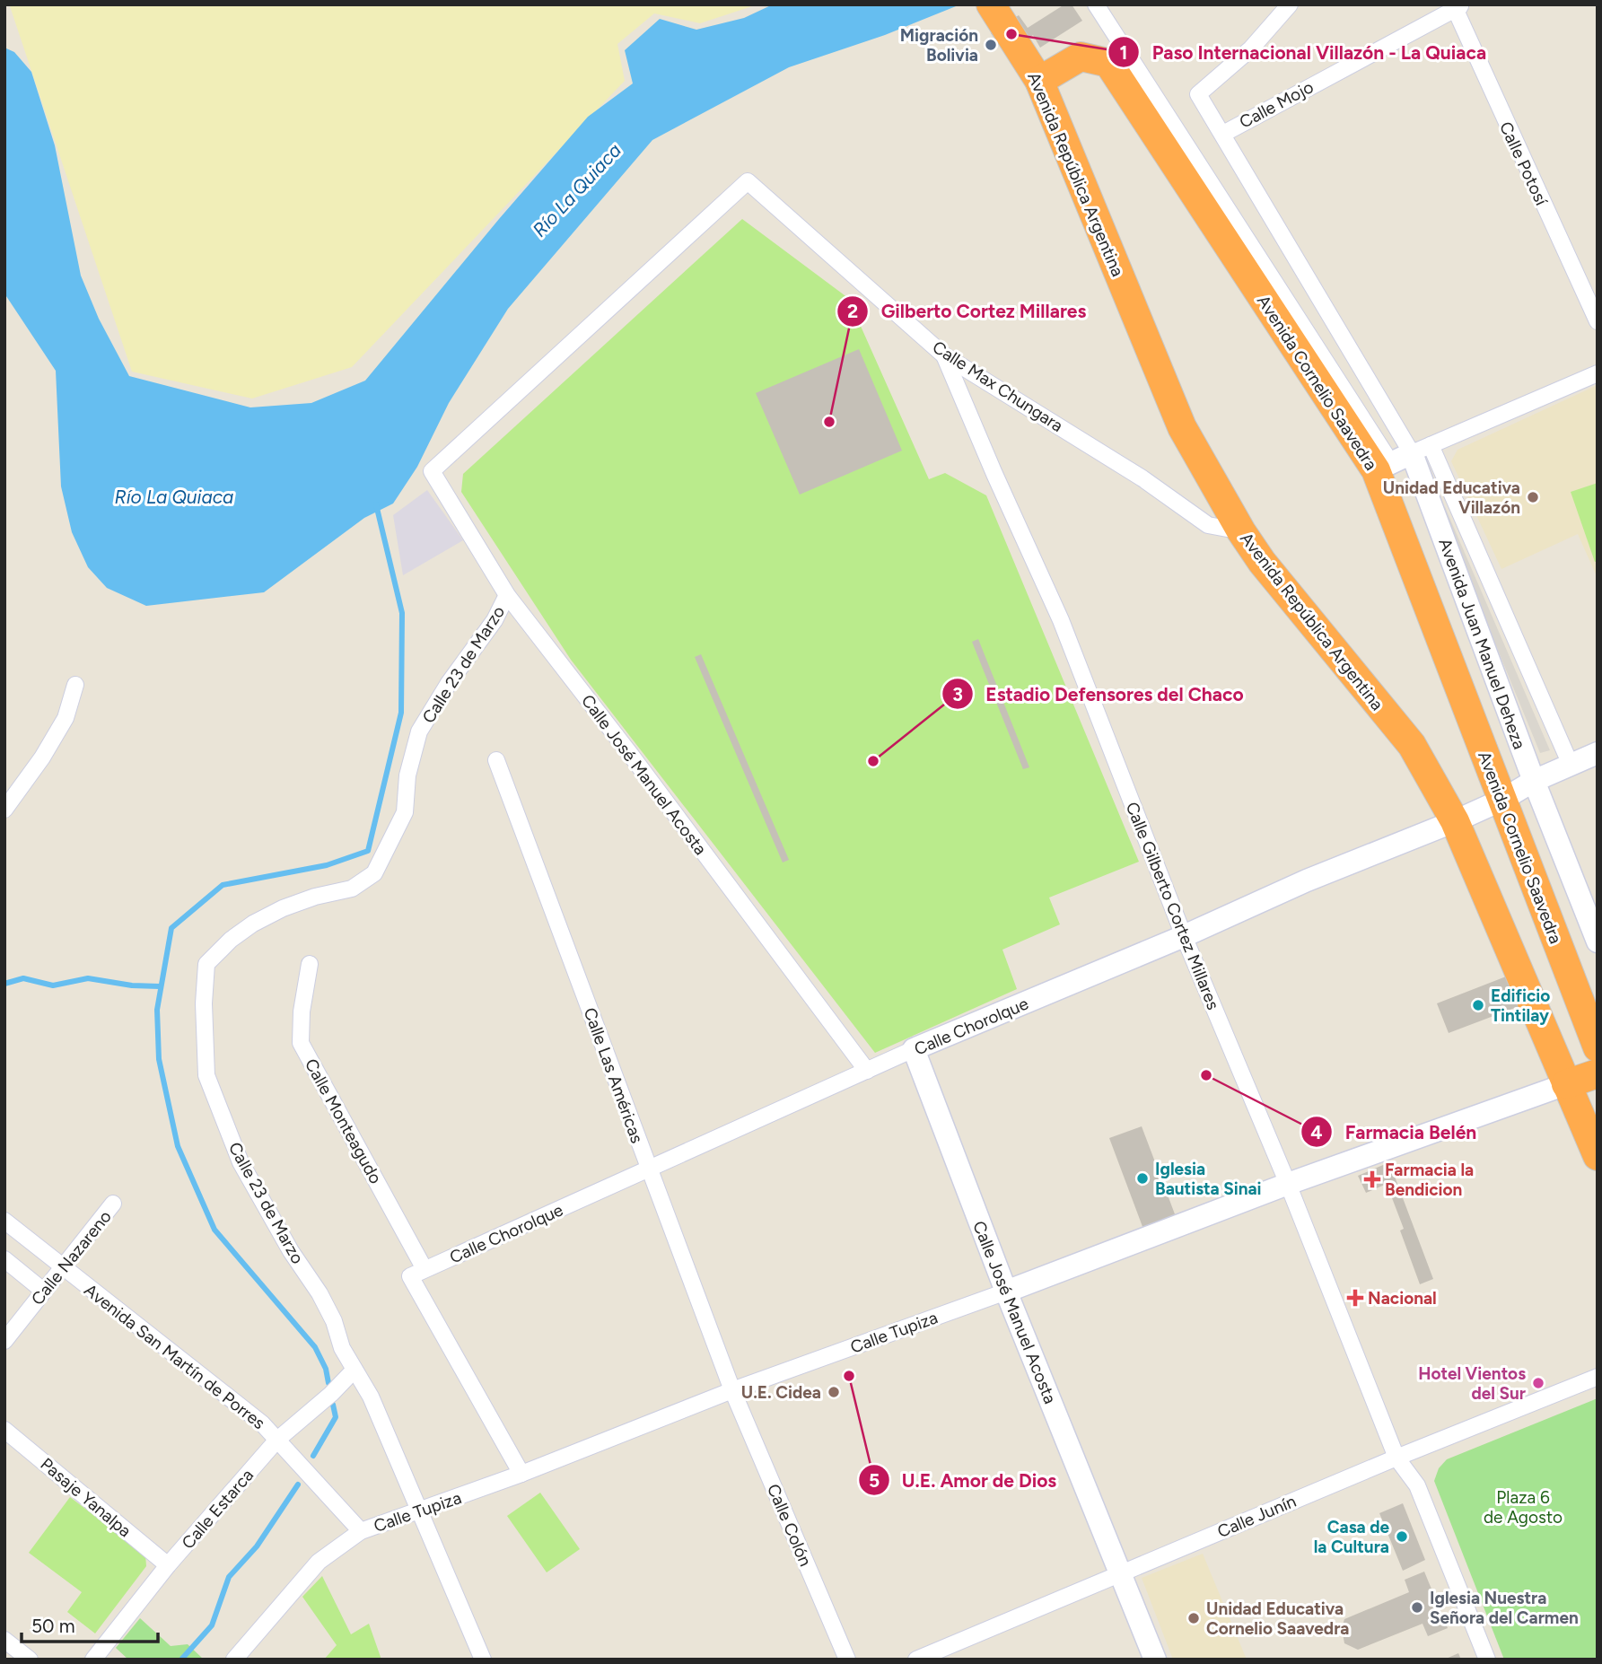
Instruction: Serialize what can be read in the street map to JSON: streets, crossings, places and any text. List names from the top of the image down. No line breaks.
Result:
{"streets":{"highway":["Avenida República Argentina","Avenida Cornelio Saavedra","Calle Tupiza"],"street":["Calle Mojo","Calle Potosí","Calle Max Chungara","Avenida Juan Manuel Deheza","Calle 23 de Marzo","Calle José Manuel Acosta","Calle Gilberto Cortez Millares","Calle Chorolque","Calle Las Américas","Calle Monteagudo","Calle Nazareno","Avenida San Martín de Porres","Pasaje Yanalpa","Calle Estarca","Calle Junín","Calle Colón"]},"crossings":[["Calle Mojo","Calle Potosí"],["Calle Mojo","Avenida Juan Manuel Deheza"],["Avenida República Argentina","Avenida Cornelio Saavedra"],["Avenida República Argentina","Calle Max Chungara"],["Avenida República Argentina","Calle Chorolque"],["Avenida República Argentina","Calle Tupiza"],["Avenida Cornelio Saavedra","Calle Chorolque"],["Calle Max Chungara","Calle José Manuel Acosta"],["Calle Max Chungara","Calle Gilberto Cortez Millares"],["Avenida Juan Manuel Deheza","Calle Chorolque"],["Calle 23 de Marzo","Calle José Manuel Acosta"],["Calle 23 de Marzo","Calle Tupiza"],["Calle 23 de Marzo","Calle Estarca"],["Calle José Manuel Acosta","Calle Chorolque"],["Calle José Manuel Acosta","Calle Tupiza"],["Calle José Manuel Acosta","Calle Junín"],["Calle Gilberto Cortez Millares","Calle Chorolque"],["Calle Gilberto Cortez Millares","Calle Tupiza"],["Calle Gilberto Cortez Millares","Calle Junín"],["Calle Chorolque","Calle Las Américas"],["Calle Chorolque","Calle Monteagudo"],["Calle Las Américas","Calle Tupiza"],["Calle Las Américas","Calle Colón"],["Calle Monteagudo","Calle Tupiza"],["Calle Nazareno","Avenida San Martín de Porres"],["Calle Tupiza","Avenida San Martín de Porres"],["Calle Tupiza","Calle Colón"],["Avenida San Martín de Porres","Calle Estarca"],["Pasaje Yanalpa","Calle Estarca"]],"water":["Río La Quiaca"],"parks":["Plaza 6 de Agosto"],"places":{"other":["Paso Internacional Villazón - La Quiaca","Migración Bolivia","Gilberto Cortez Millares","Unidad Educativa Villazón","Estadio Defensores del Chaco","Edificio Tintilay","Farmacia Belén","Iglesia Bautista Sinai","U.E. Amor de Dios","Hotel Vientos del Sur","U.E. Cidea","Casa de la Cultura","Iglesia Nuestra Señora del Carmen","Unidad Educativa Cornelio Saavedra"],"health":["Farmacia la Bendicion","Nacional"]},"scale_bar":"50 m"}
